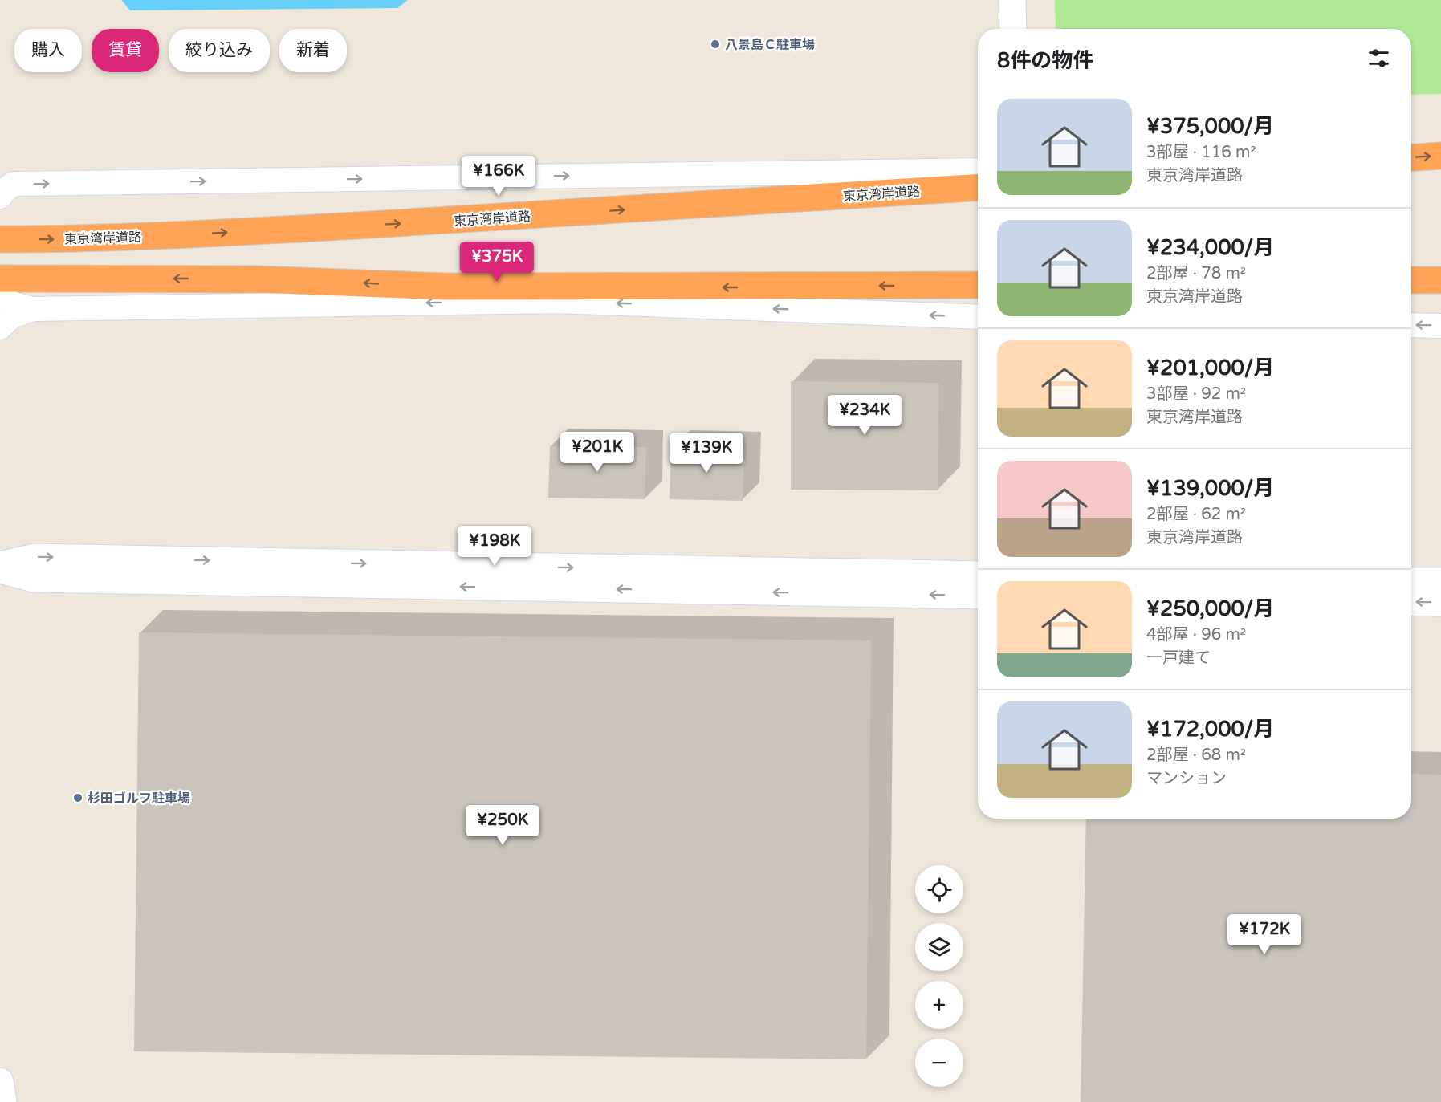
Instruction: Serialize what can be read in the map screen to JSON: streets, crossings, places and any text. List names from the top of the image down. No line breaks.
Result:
{"streets":{"highway":["東京湾岸道路"]},"places":["八景島Ｃ駐車場","杉田ゴルフ駐車場"],"page":{"chip":["購入","賃貸","絞り込み","新着"],"heading":"8件の物件","list":[{"name":"¥375,000/月","note":"3部屋 · 116 m² · 東京湾岸道路"},{"name":"¥234,000/月","note":"2部屋 · 78 m² · 東京湾岸道路"},{"name":"¥201,000/月","note":"3部屋 · 92 m² · 東京湾岸道路"},{"name":"¥139,000/月","note":"2部屋 · 62 m² · 東京湾岸道路"},{"name":"¥250,000/月","note":"4部屋 · 96 m² · 一戸建て"},{"name":"¥172,000/月","note":"2部屋 · 68 m² · マンション"}],"price":["¥166K","¥375K","¥234K","¥201K","¥139K","¥198K","¥250K","¥172K"],"map_buttons":["+","−"]}}
